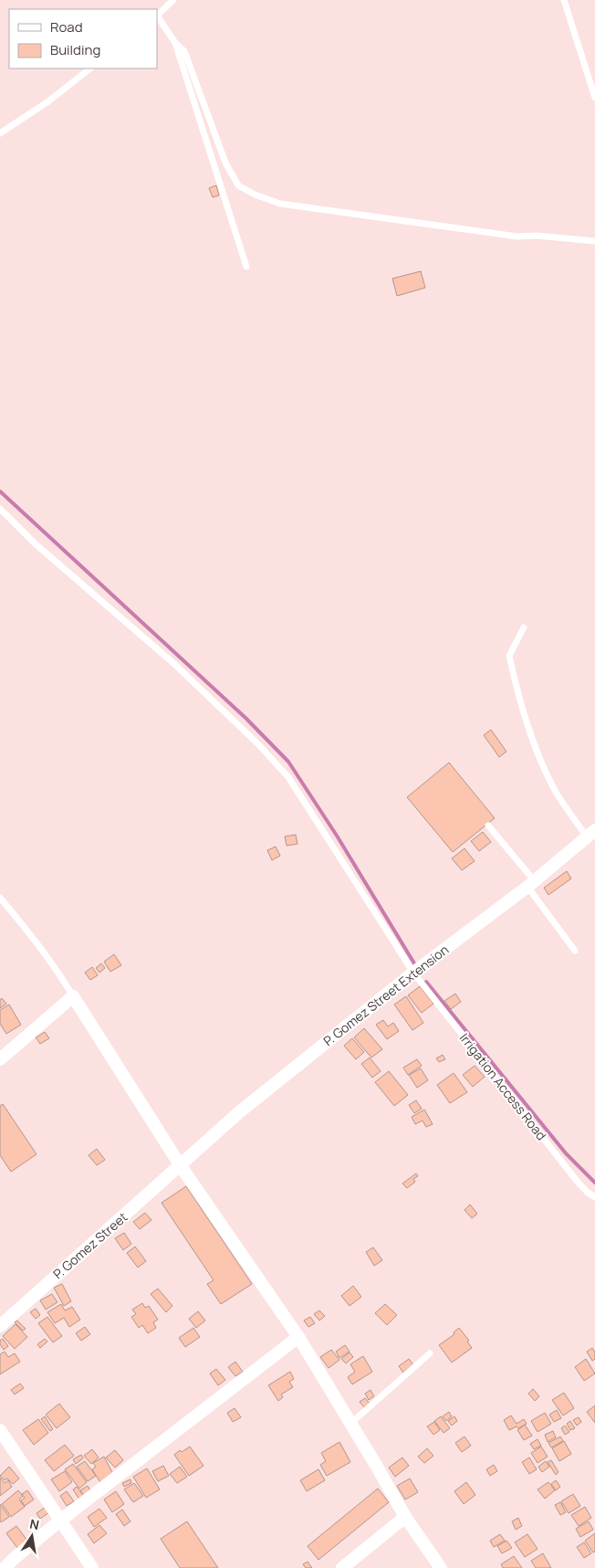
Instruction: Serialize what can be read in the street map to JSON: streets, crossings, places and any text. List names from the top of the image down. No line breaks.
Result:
{"streets":{"street":["P. Gomez Street Extension","P. Gomez Street"],"lane":["Irrigation Access Road"]},"crossings":[["P. Gomez Street Extension","Irrigation Access Road"],["P. Gomez Street Extension","P. Gomez Street"]],"legend":["Road","Building"],"north":"top"}
